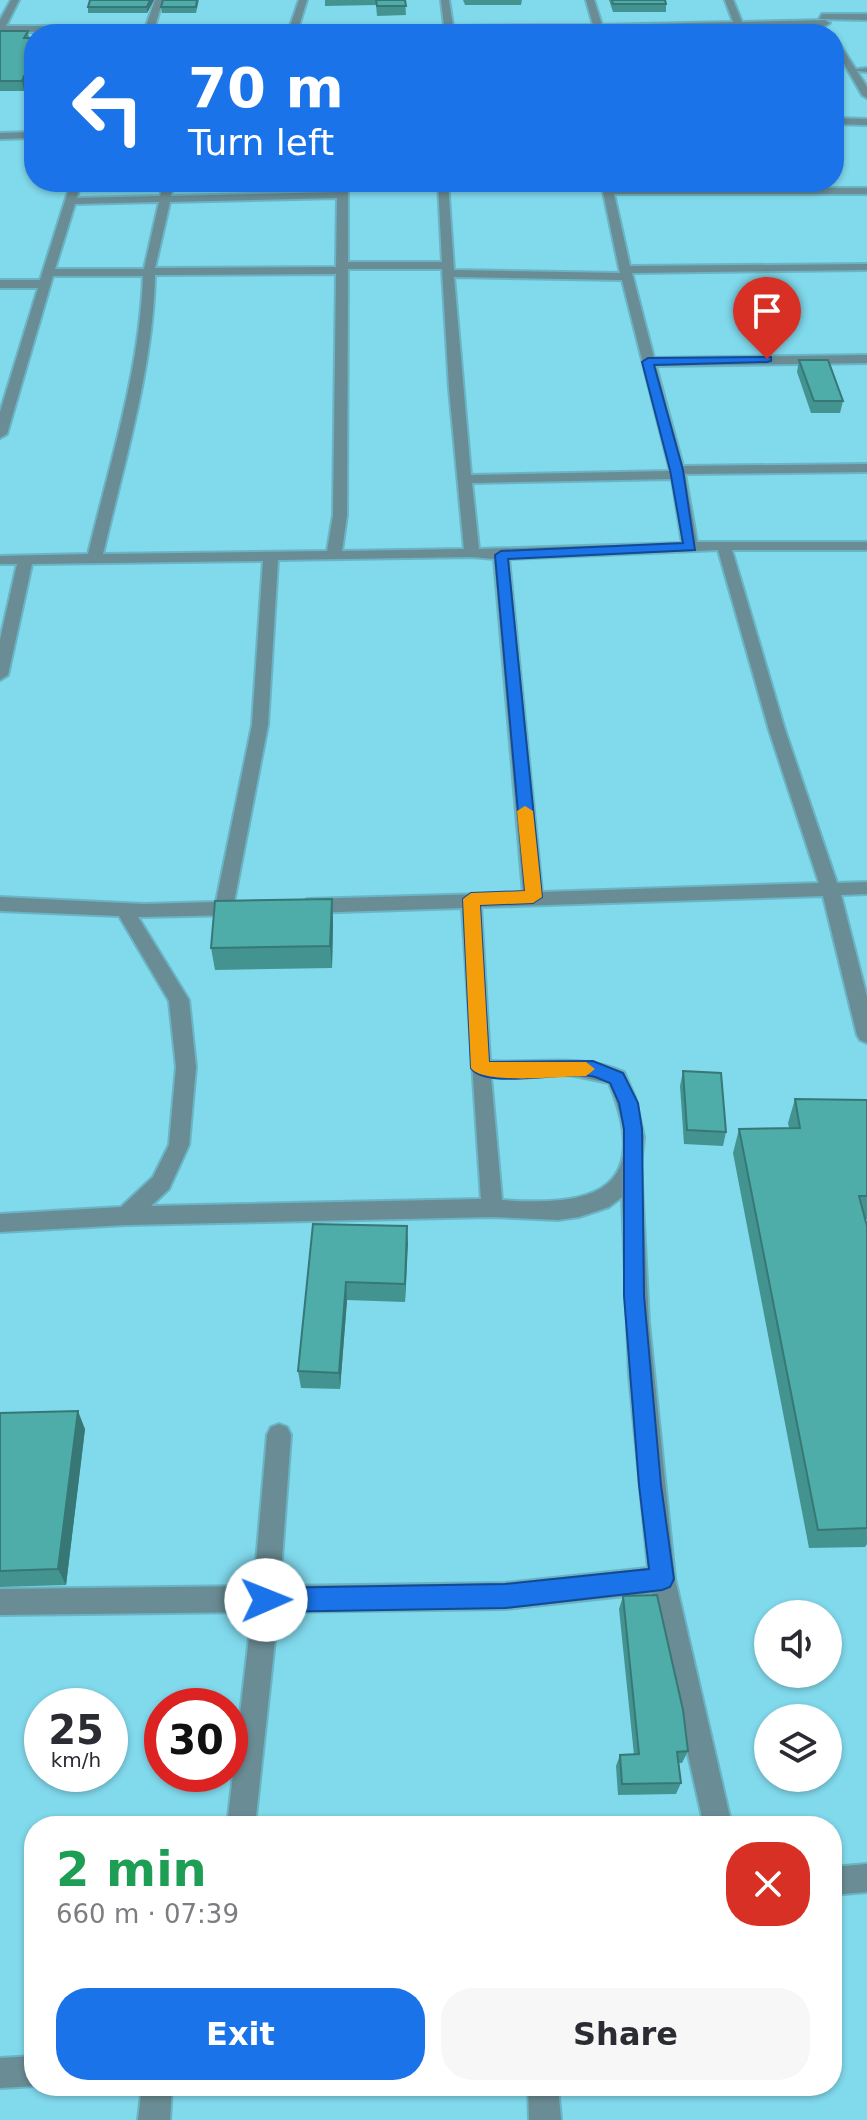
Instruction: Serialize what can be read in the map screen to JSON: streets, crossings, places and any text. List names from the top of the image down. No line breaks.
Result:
{"page":{"turn":["70 m","Turn left"],"speed":"25 km/h","limit":"30","heading":["2 min","660 m · 07:39"],"buttons":["Exit","Share"]}}
